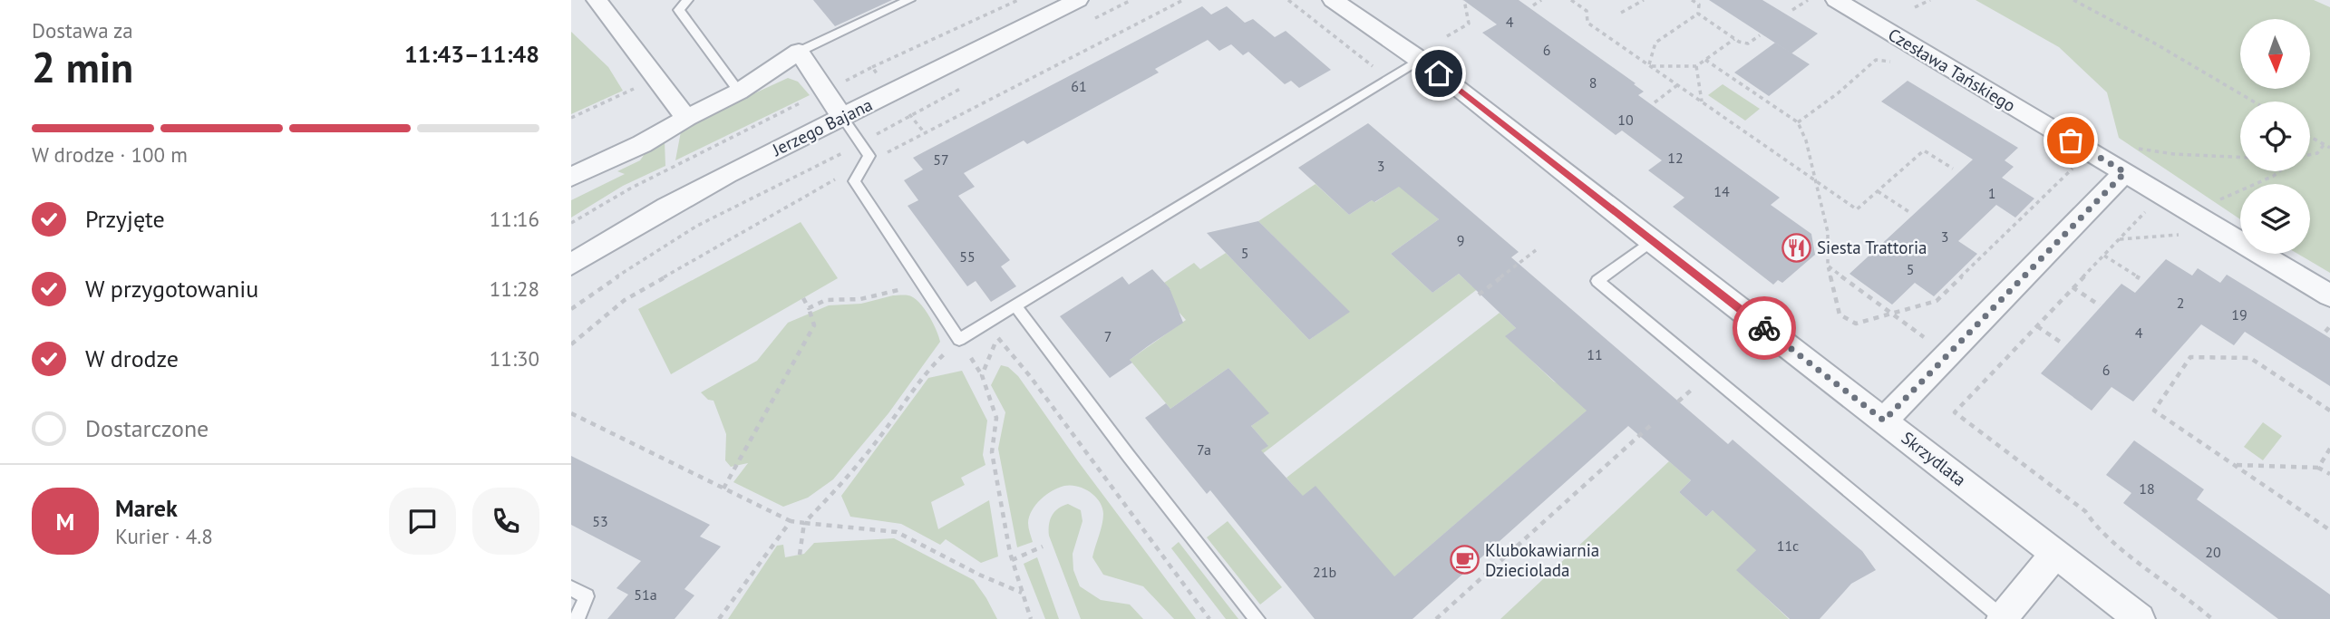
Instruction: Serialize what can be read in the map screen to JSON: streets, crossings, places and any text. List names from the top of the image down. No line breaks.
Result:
{"streets":{"street":["Czesława Tańskiego","Jerzego Bajana","Skrzydlata"]},"places":{"restaurant":["Siesta Trattoria"],"cafe":["Klubokawiarnia Dzieciolada"]},"house_numbers":["4","6","8","61","10","12","57","3","14","1","3","9","5","55","5","2","19","4","7","11","6","7a","18","53","11c","20","21b","51a"],"north":"bottom","page":{"heading":["2 min","Dostawa za","11:43–11:48"],"panel":["Marek","Kurier · 4.8"],"bar":"W drodze · 100 m","list":[["Przyjęte","11:16"],["W przygotowaniu","11:28"],["W drodze","11:30"],"Dostarczone"],"round":"M"}}
